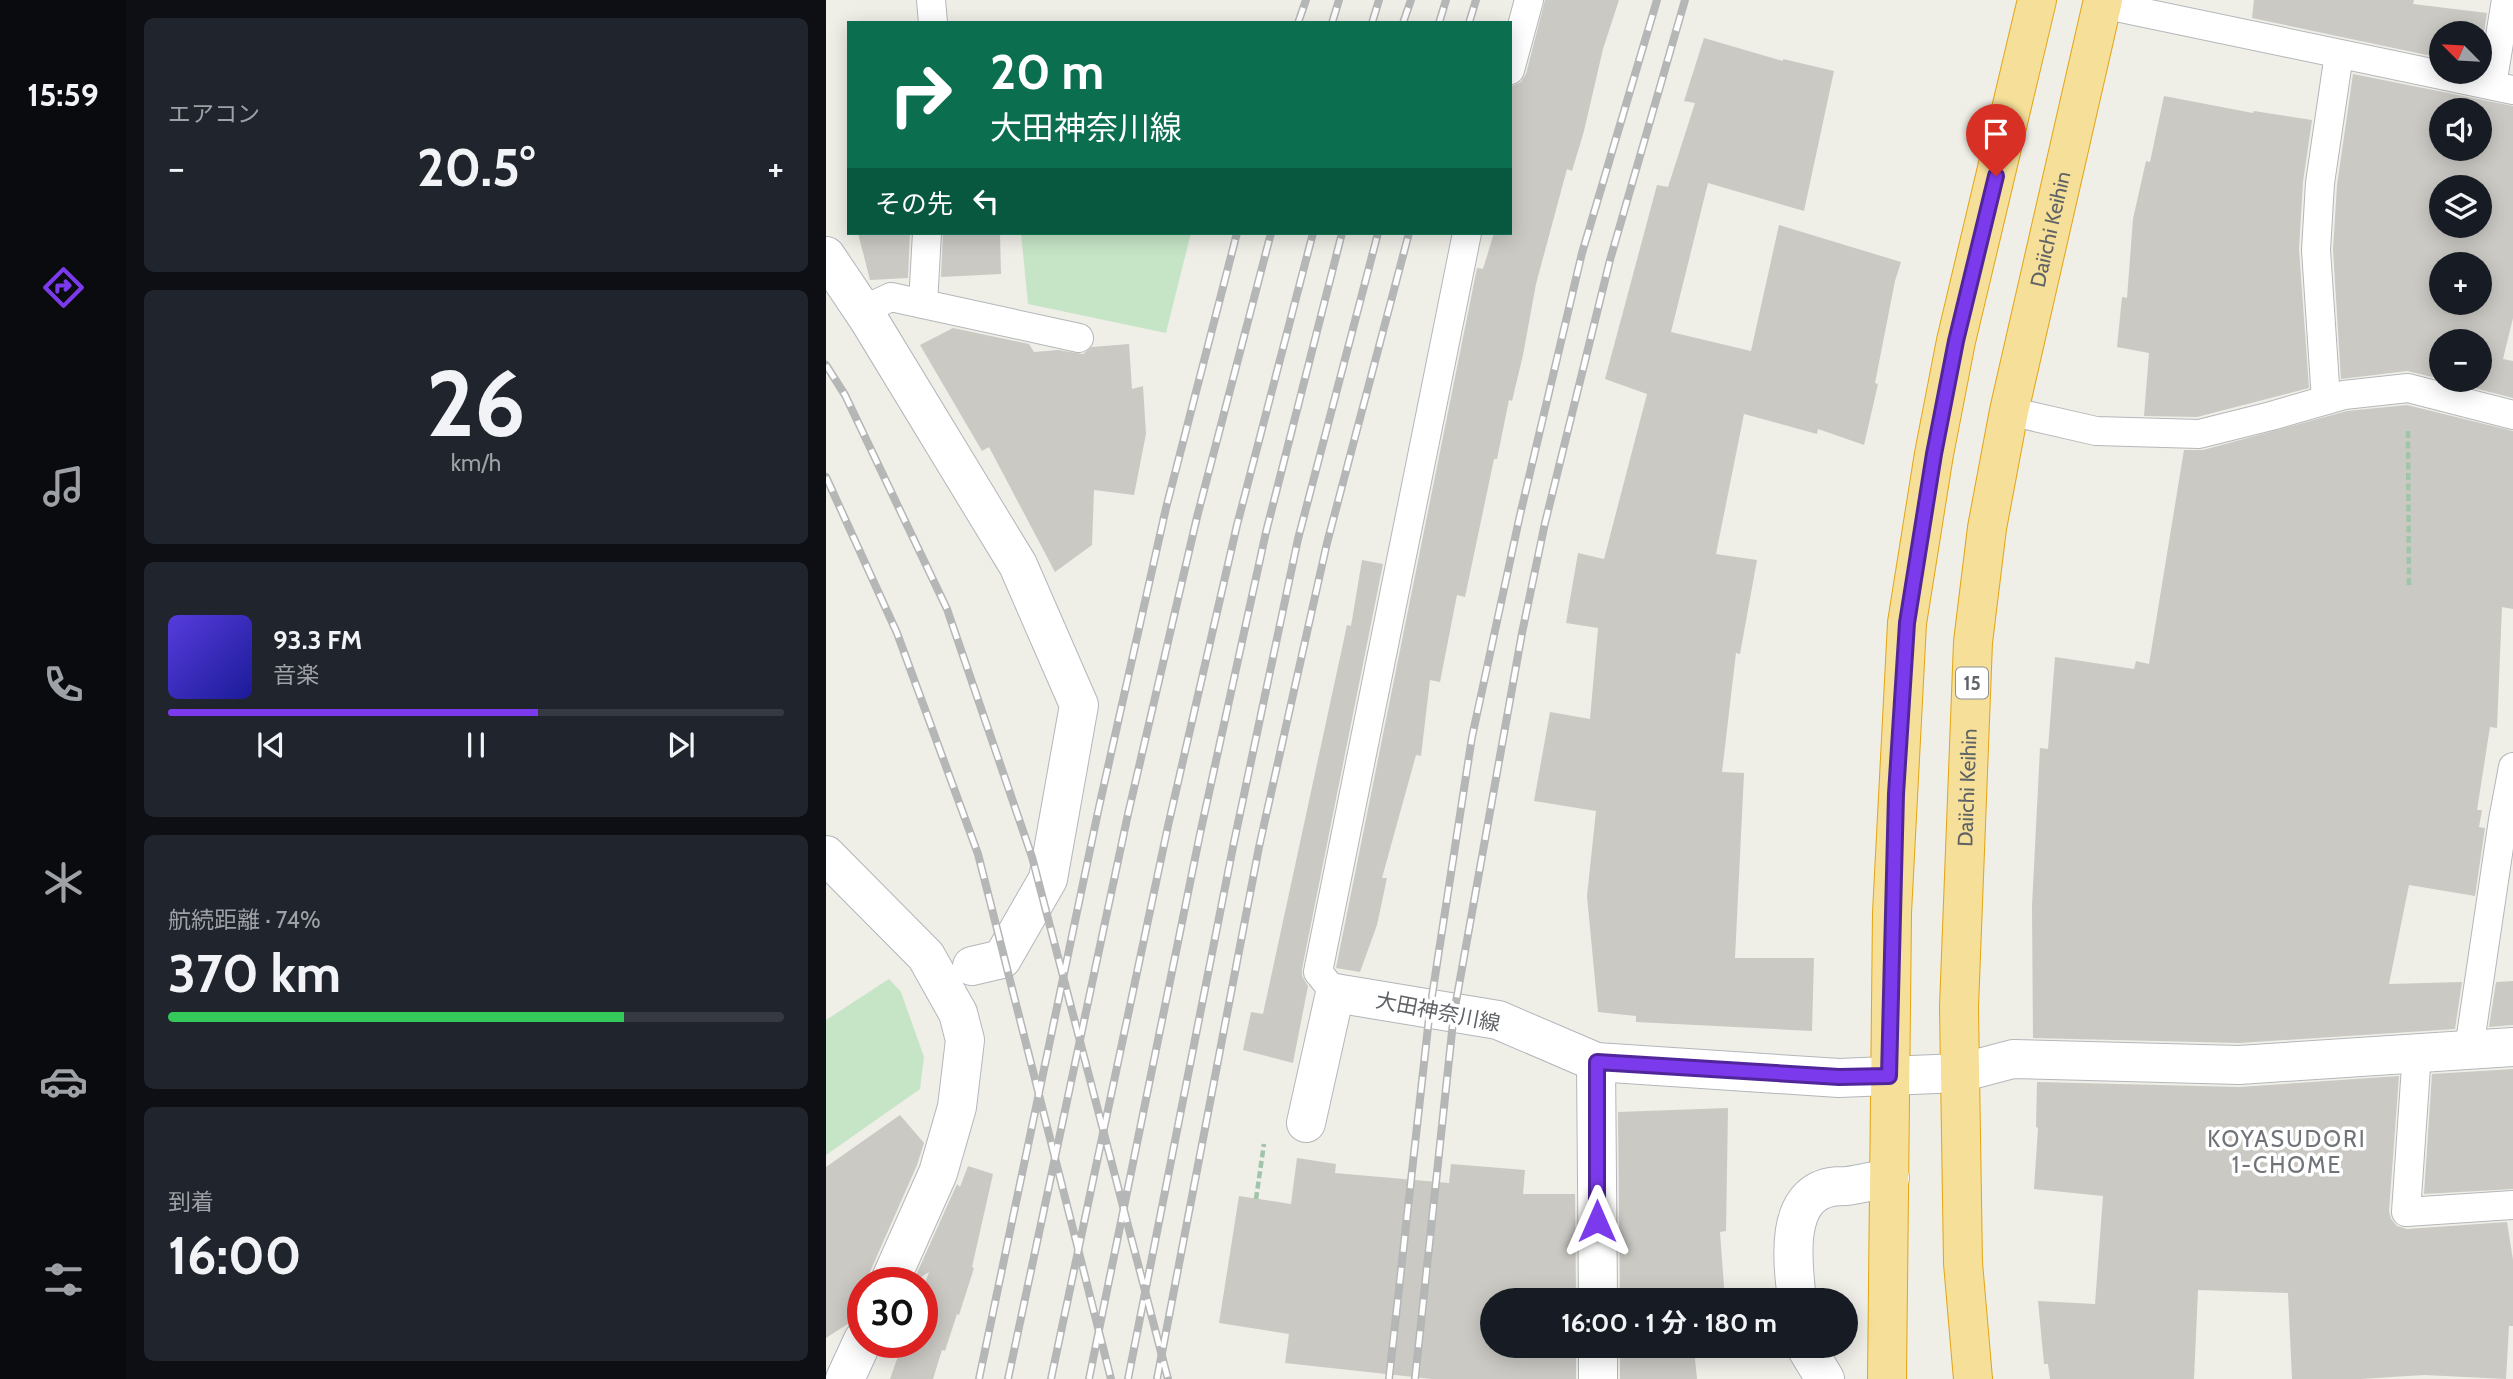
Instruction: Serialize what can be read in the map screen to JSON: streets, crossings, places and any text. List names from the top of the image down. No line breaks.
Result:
{"streets":{"highway":["Daiichi Keihin","15"],"street":["大田神奈川線"]},"crossings":[["Daiichi Keihin","大田神奈川線"]],"districts":["KOYASUDORI 1-CHOME"],"north":"top left","page":{"tabs":"15:59","tile":["エアコン",["26","km/h"],["航続距離 · 74%","370 km"],["到着","16:00"]],"map_buttons":["+","−"],"turn":["20 m","大田神奈川線"],"heat":["−","20.5°","+"],"then":"その先","song":["93.3 FM","音楽"],"limit":"30","trip":"16:00 · 1 分 · 180 m"}}
